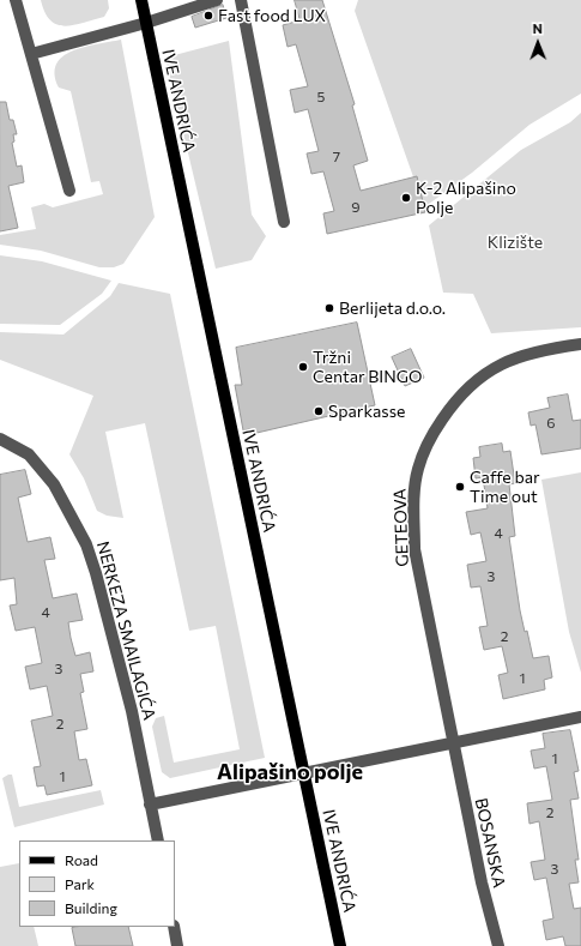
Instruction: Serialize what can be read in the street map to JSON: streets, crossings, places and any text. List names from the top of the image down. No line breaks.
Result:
{"streets":{"main road":["IVE ANDRIĆA"],"street":["GETEOVA","NERKEZA SMAILAGIĆA","BOSANSKA"]},"crossings":[["GETEOVA","BOSANSKA"]],"districts":["Alipašino polje"],"parks":["Klizište"],"places":["Fast food LUX","K-2 Alipašino Polje","Berlijeta d.o.o.","Tržni Centar BINGO","Sparkasse","Caffe bar Time out"],"house_numbers":["5","7","9","6","4","3","4","2","3","1","2","1","1","2","3"],"legend":["Road","Park","Building"],"north":"top"}
